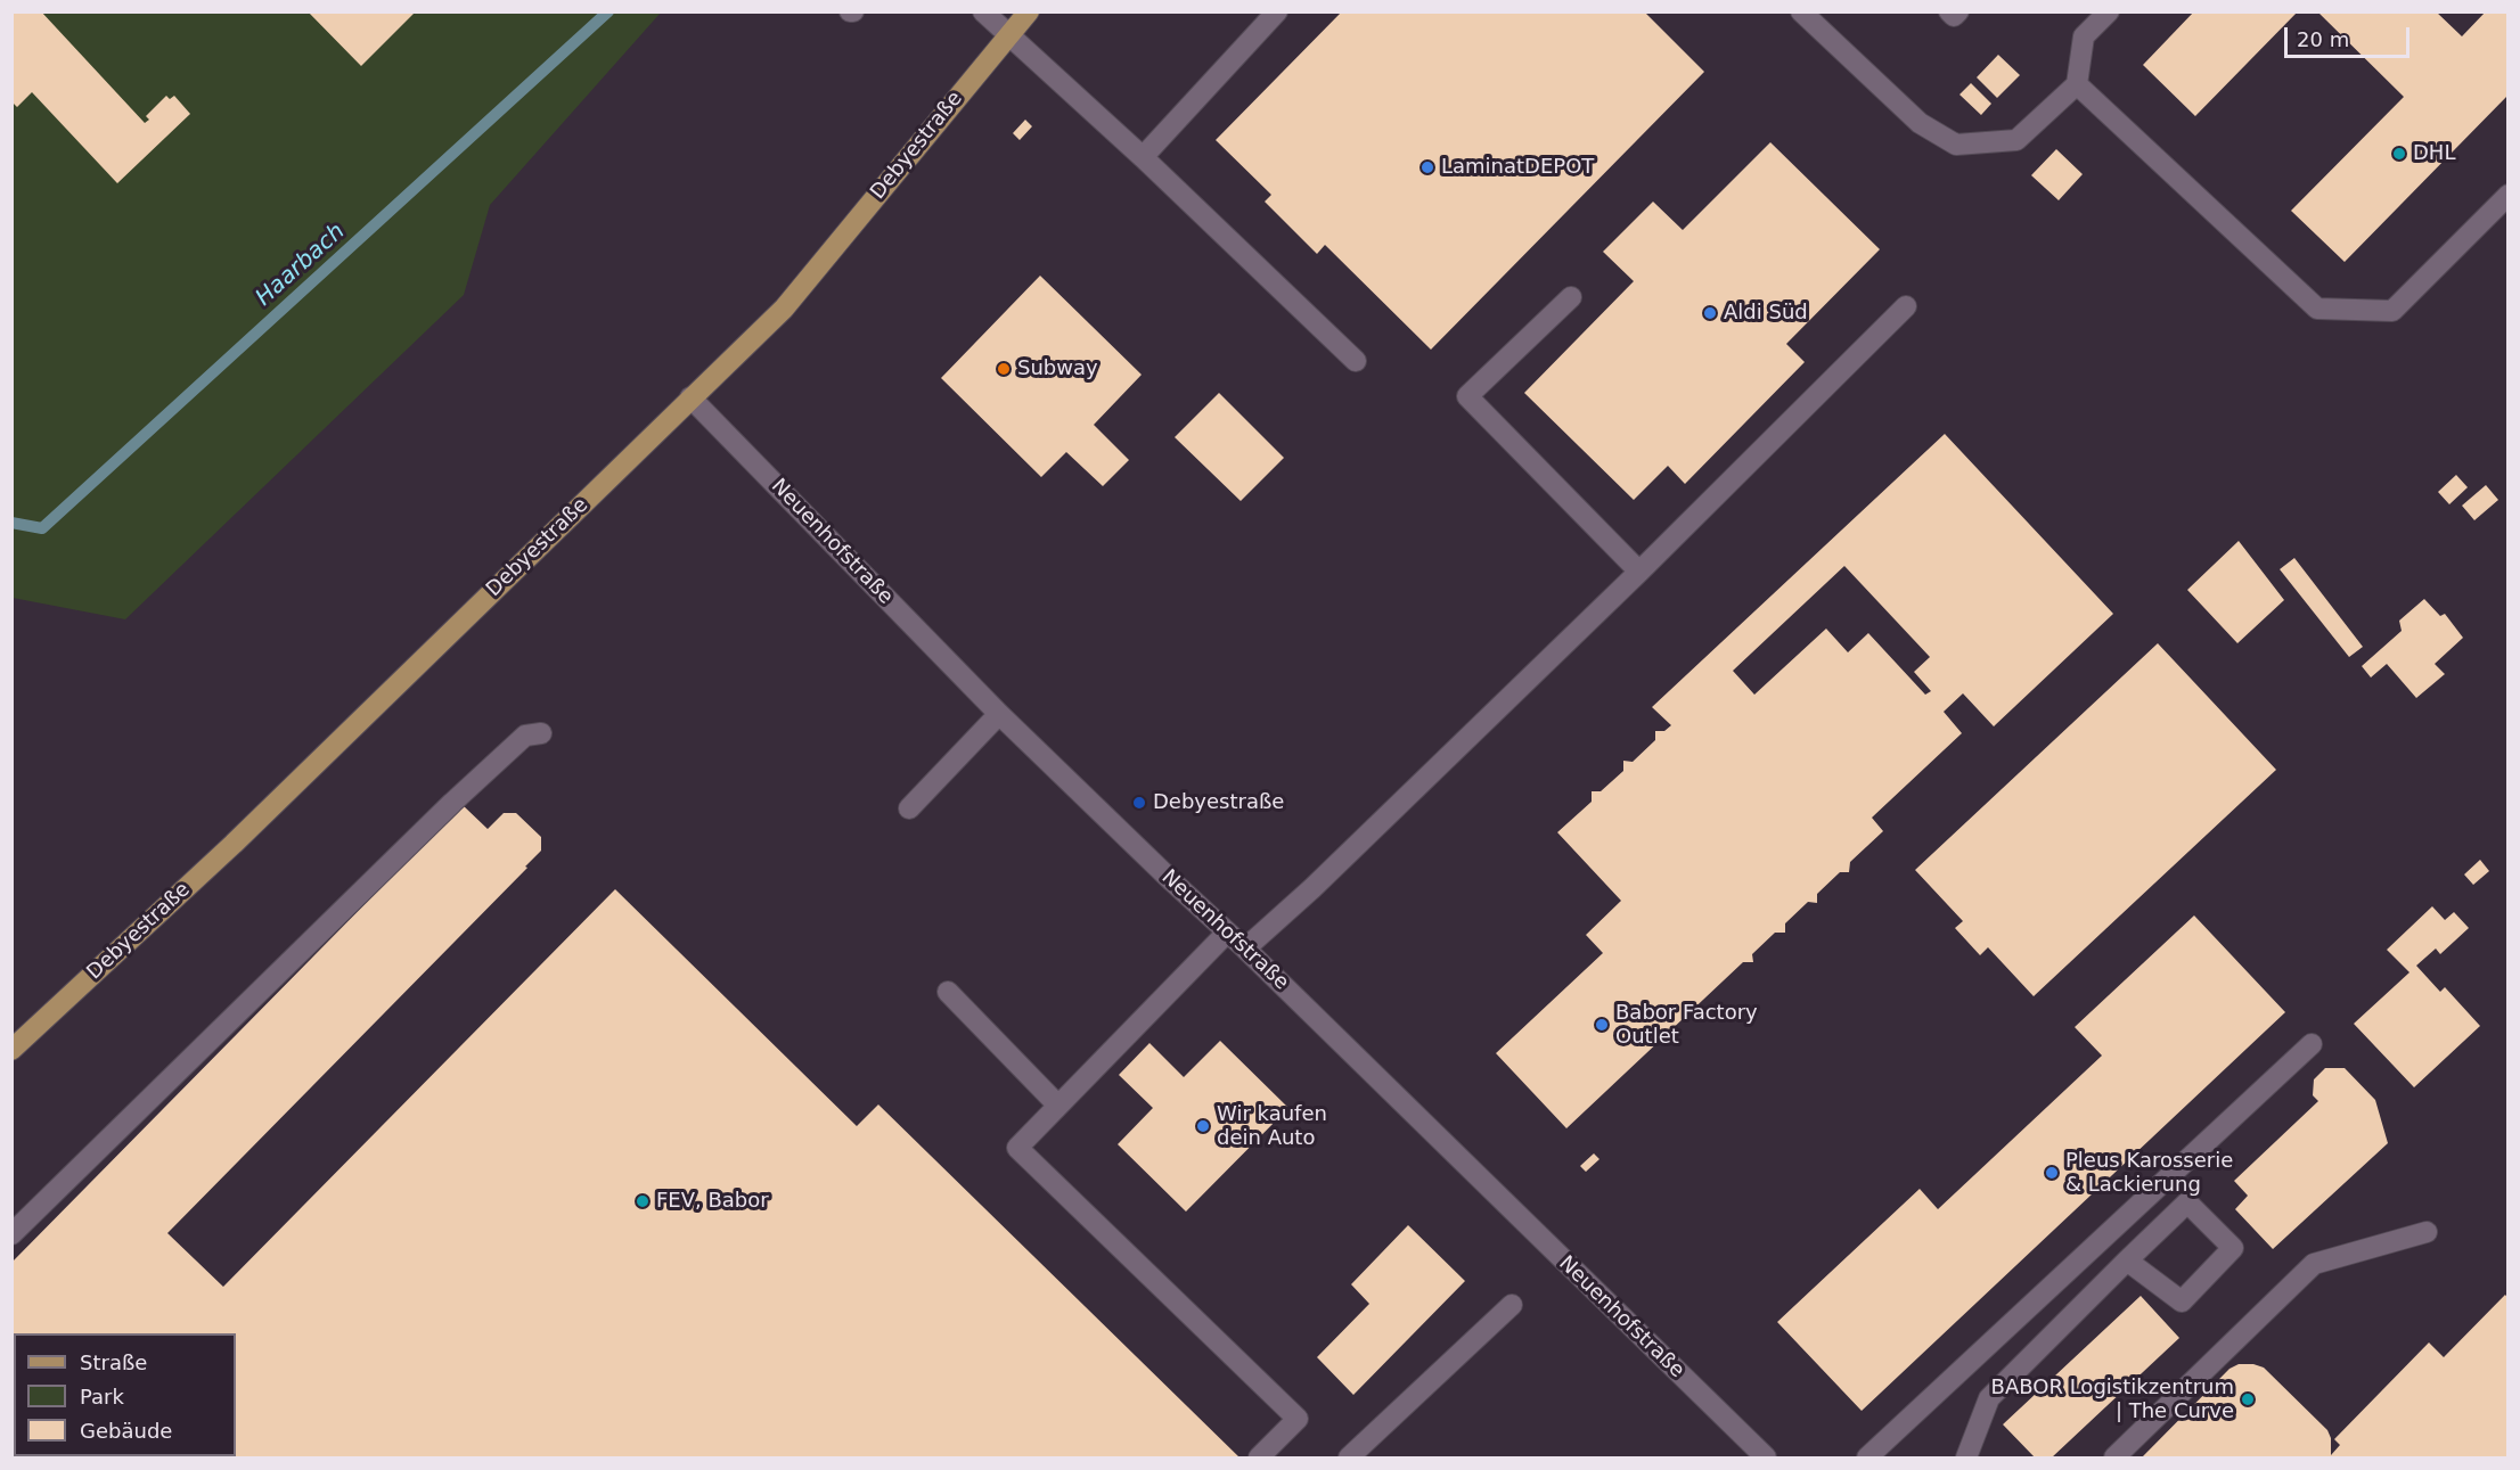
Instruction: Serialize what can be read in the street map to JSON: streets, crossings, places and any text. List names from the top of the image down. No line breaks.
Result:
{"streets":{"main road":["Debyestraße"],"street":["Neuenhofstraße"]},"crossings":[["Debyestraße","Neuenhofstraße"]],"water":["Haarbach"],"places":["DHL","LaminatDEPOT","Aldi Süd","Subway","Debyestraße","Babor Factory Outlet","Wir kaufen dein Auto","Pleus Karosserie & Lackierung","FEV, Babor","BABOR Logistikzentrum | The Curve"],"legend":["Straße","Park","Gebäude"],"scale_bar":"20 m"}
